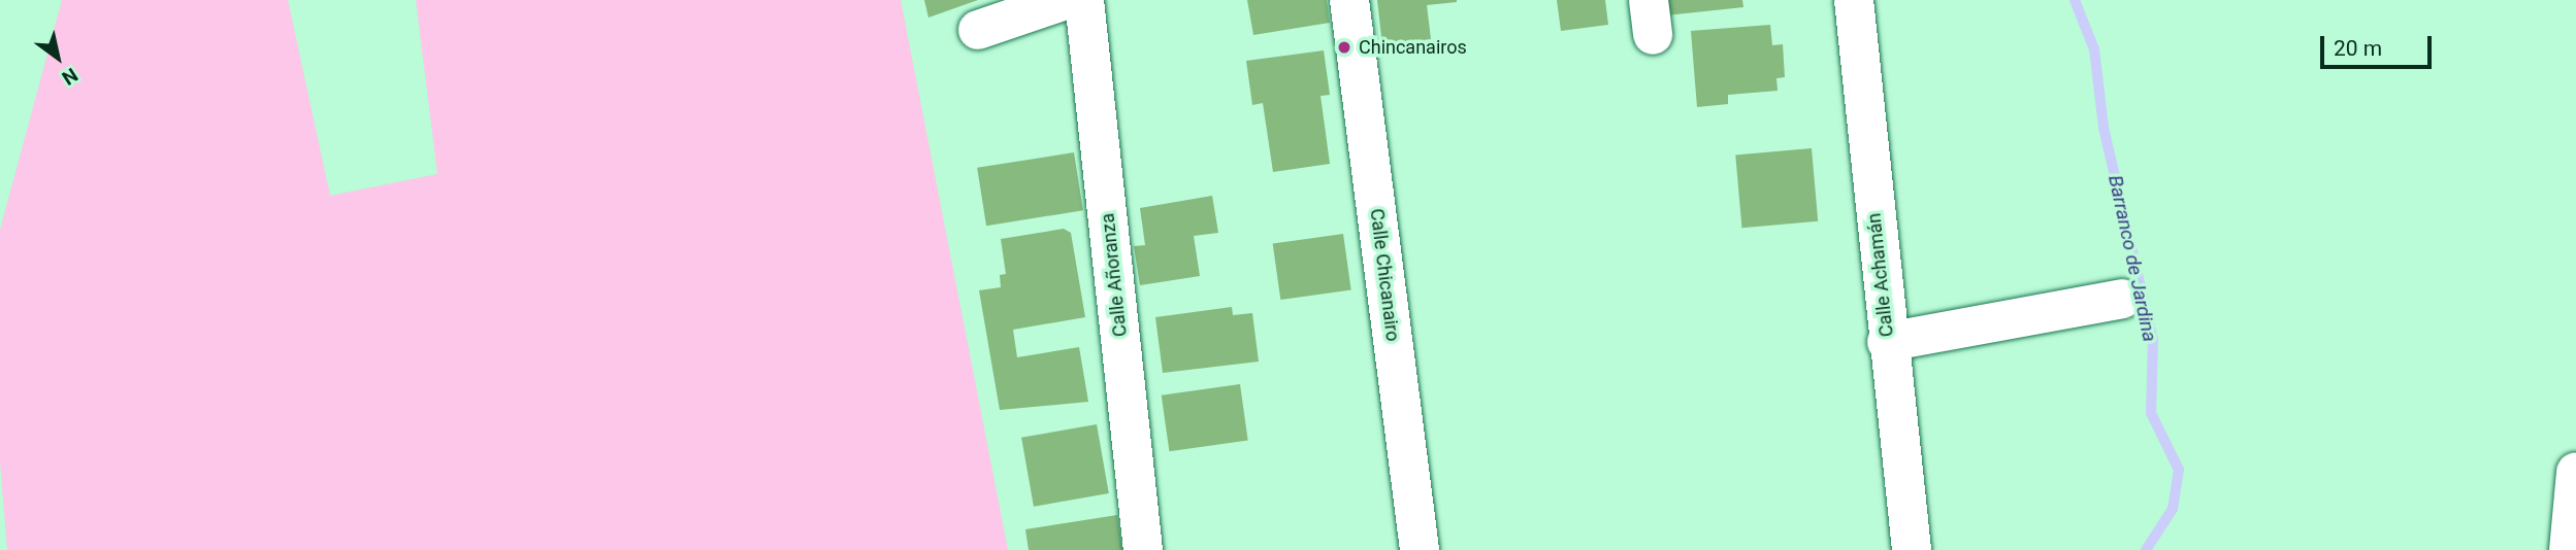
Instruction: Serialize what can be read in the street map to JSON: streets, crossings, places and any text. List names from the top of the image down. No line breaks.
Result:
{"streets":{"street":["Calle Añoranza","Calle Chicanairo","Calle Achamán"]},"water":["Barranco de Jardina"],"places":["Chincanairos"],"scale_bar":"20 m","north":"bottom right"}
